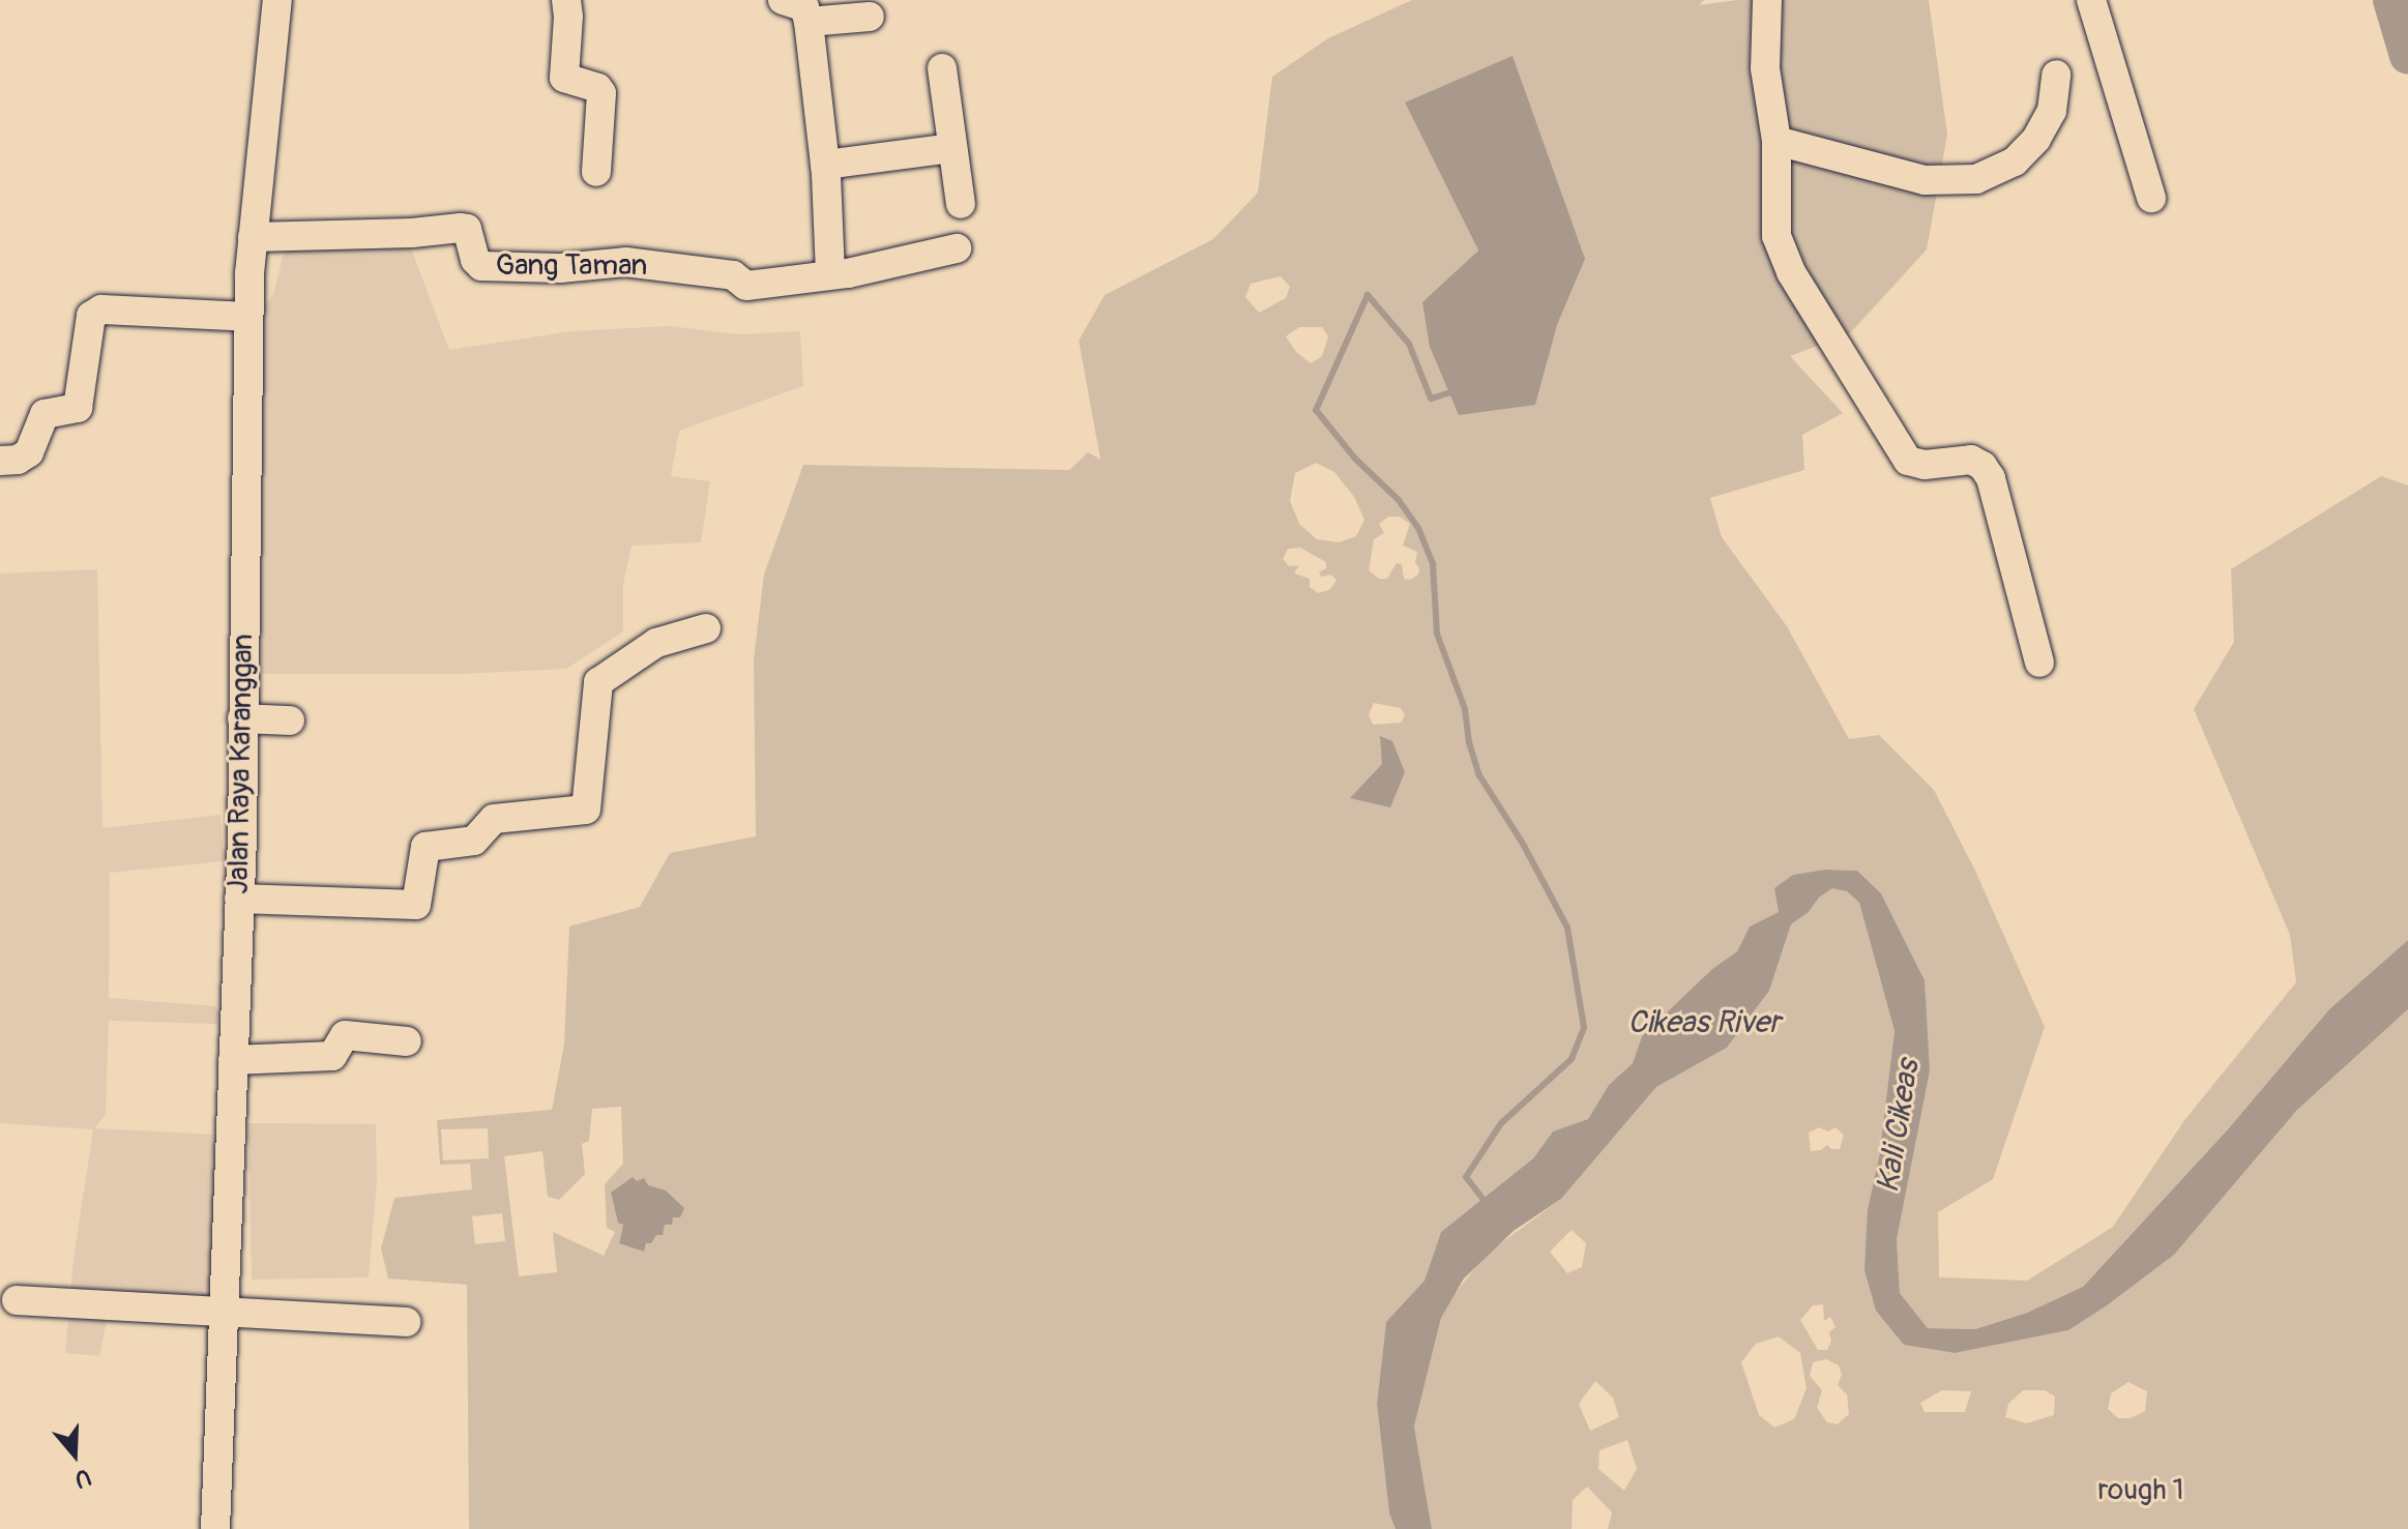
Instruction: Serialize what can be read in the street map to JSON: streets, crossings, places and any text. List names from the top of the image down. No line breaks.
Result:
{"streets":{"street":["Gang Taman","Jalan Raya Karanggan"]},"crossings":[["Gang Taman","Jalan Raya Karanggan"]],"water":["Cikeas River","Kali Cikeas"],"parks":["rough 1"],"north":"bottom"}
